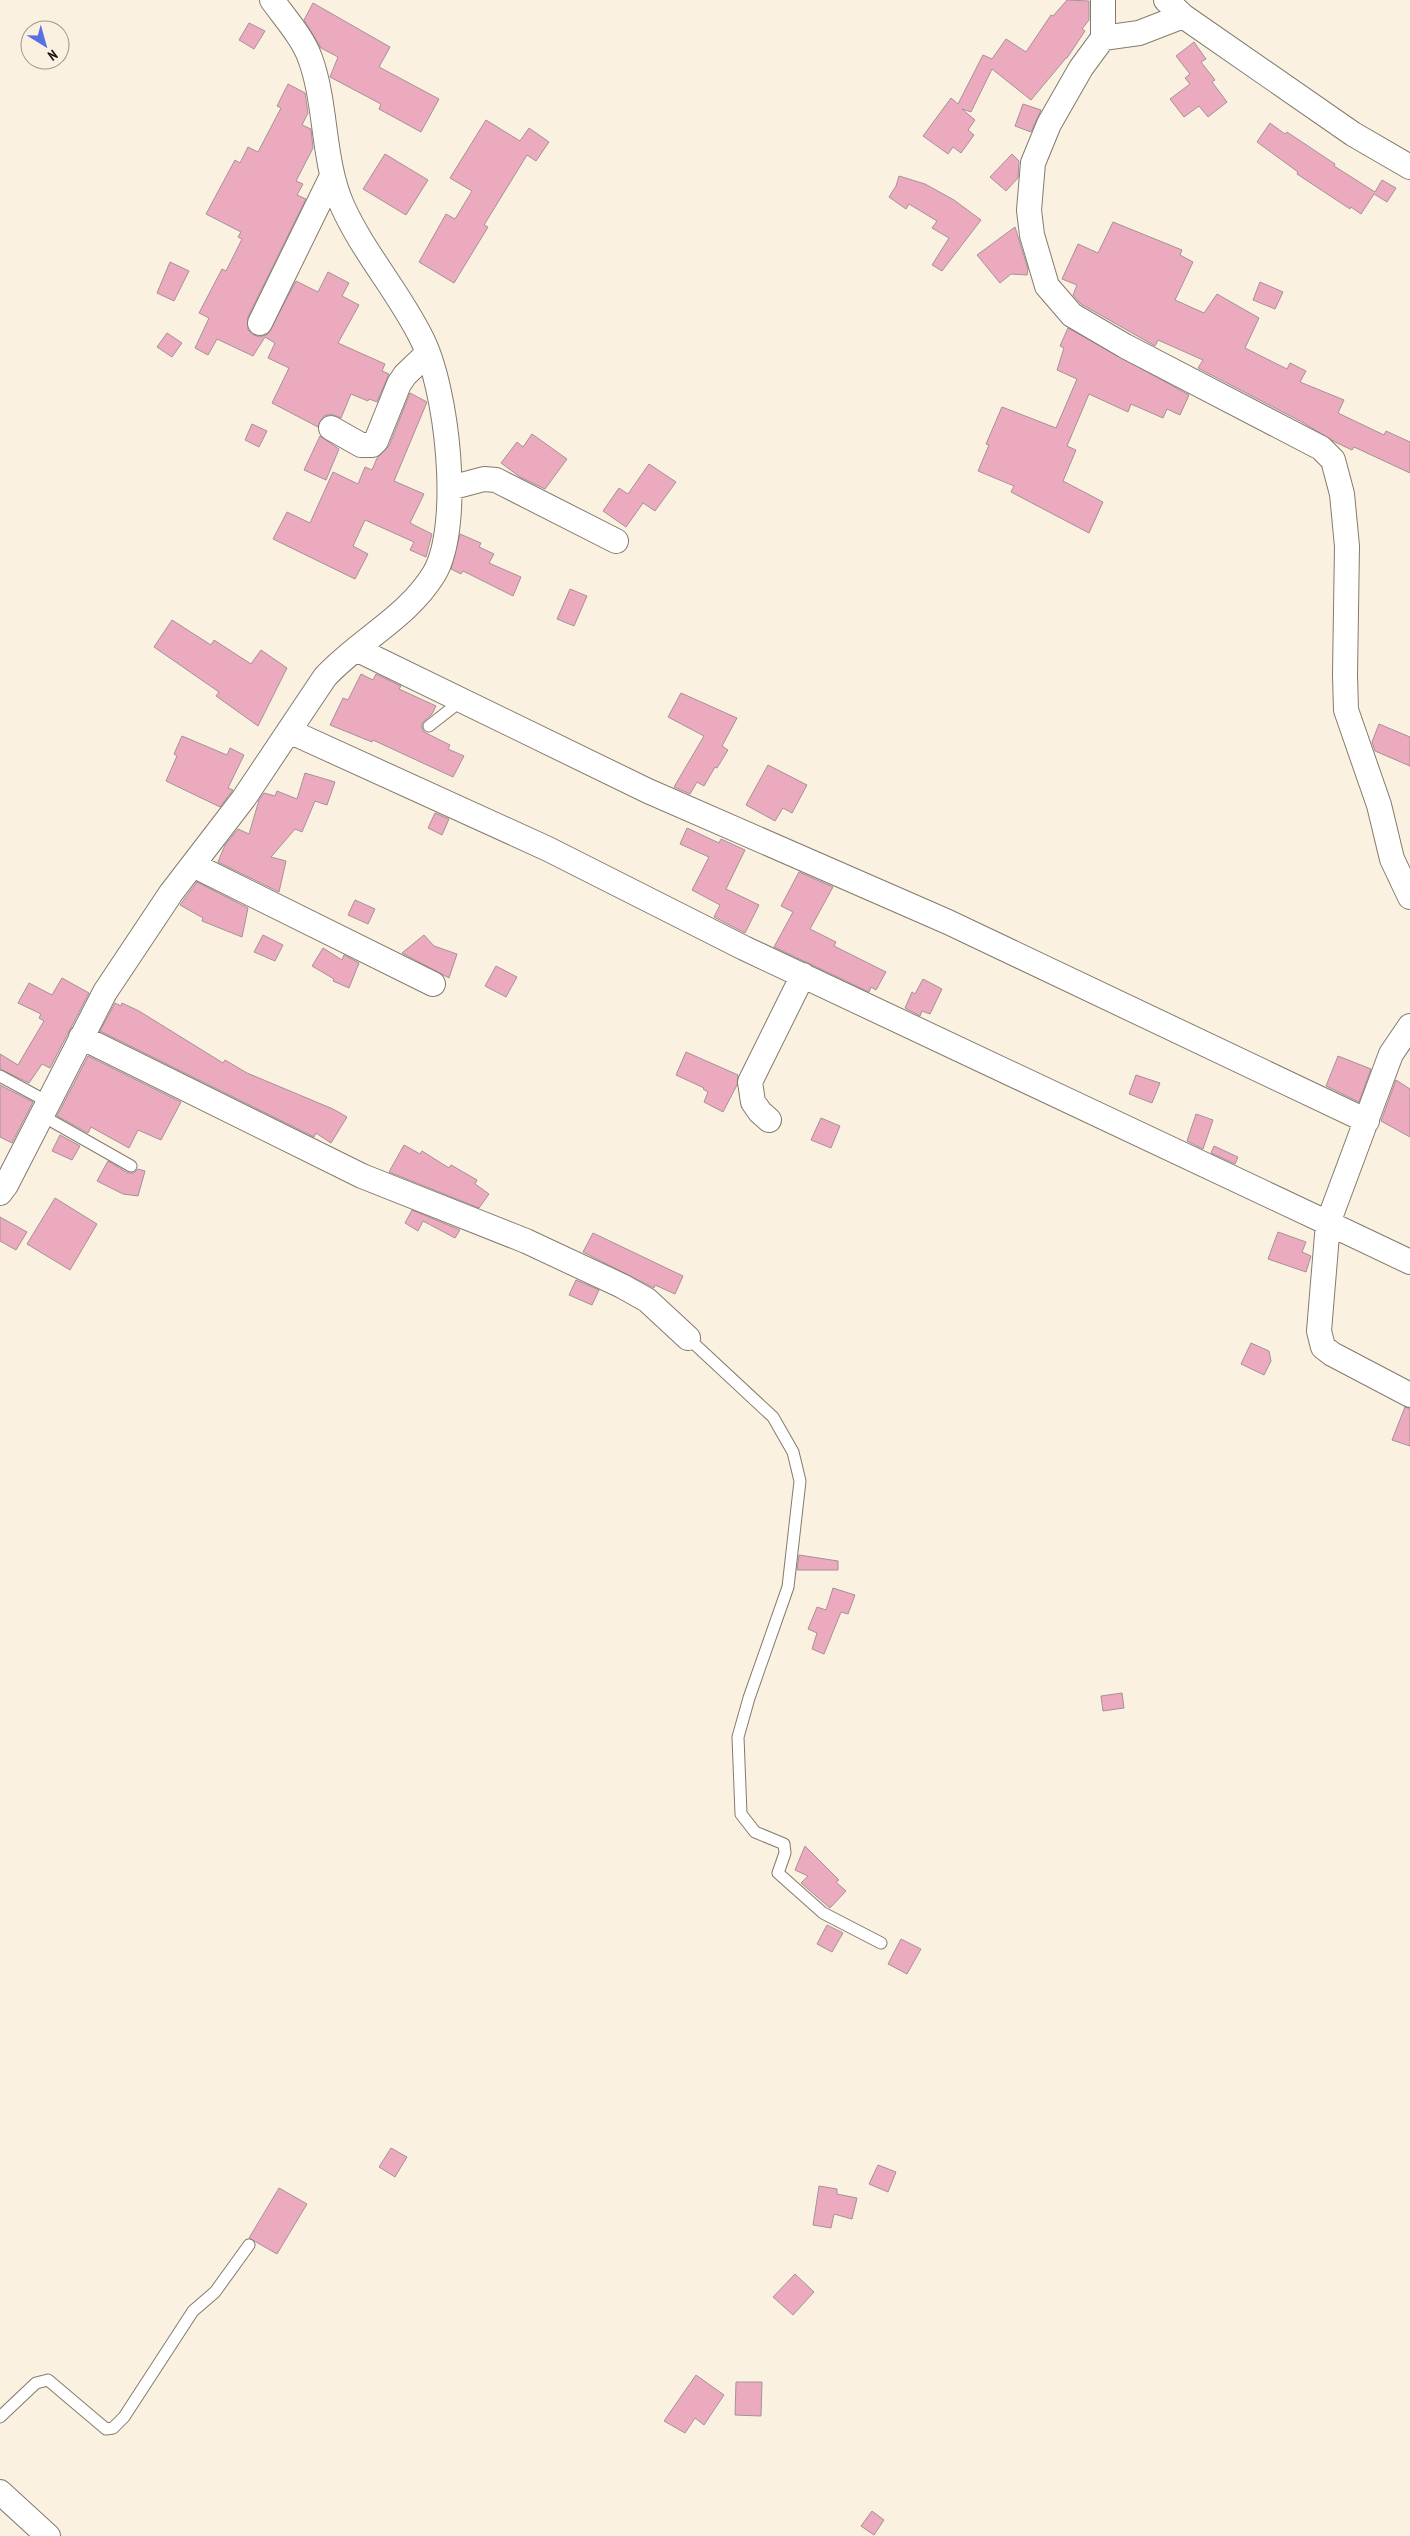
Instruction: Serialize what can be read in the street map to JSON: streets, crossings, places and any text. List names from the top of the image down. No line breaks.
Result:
{"north":"bottom right"}
